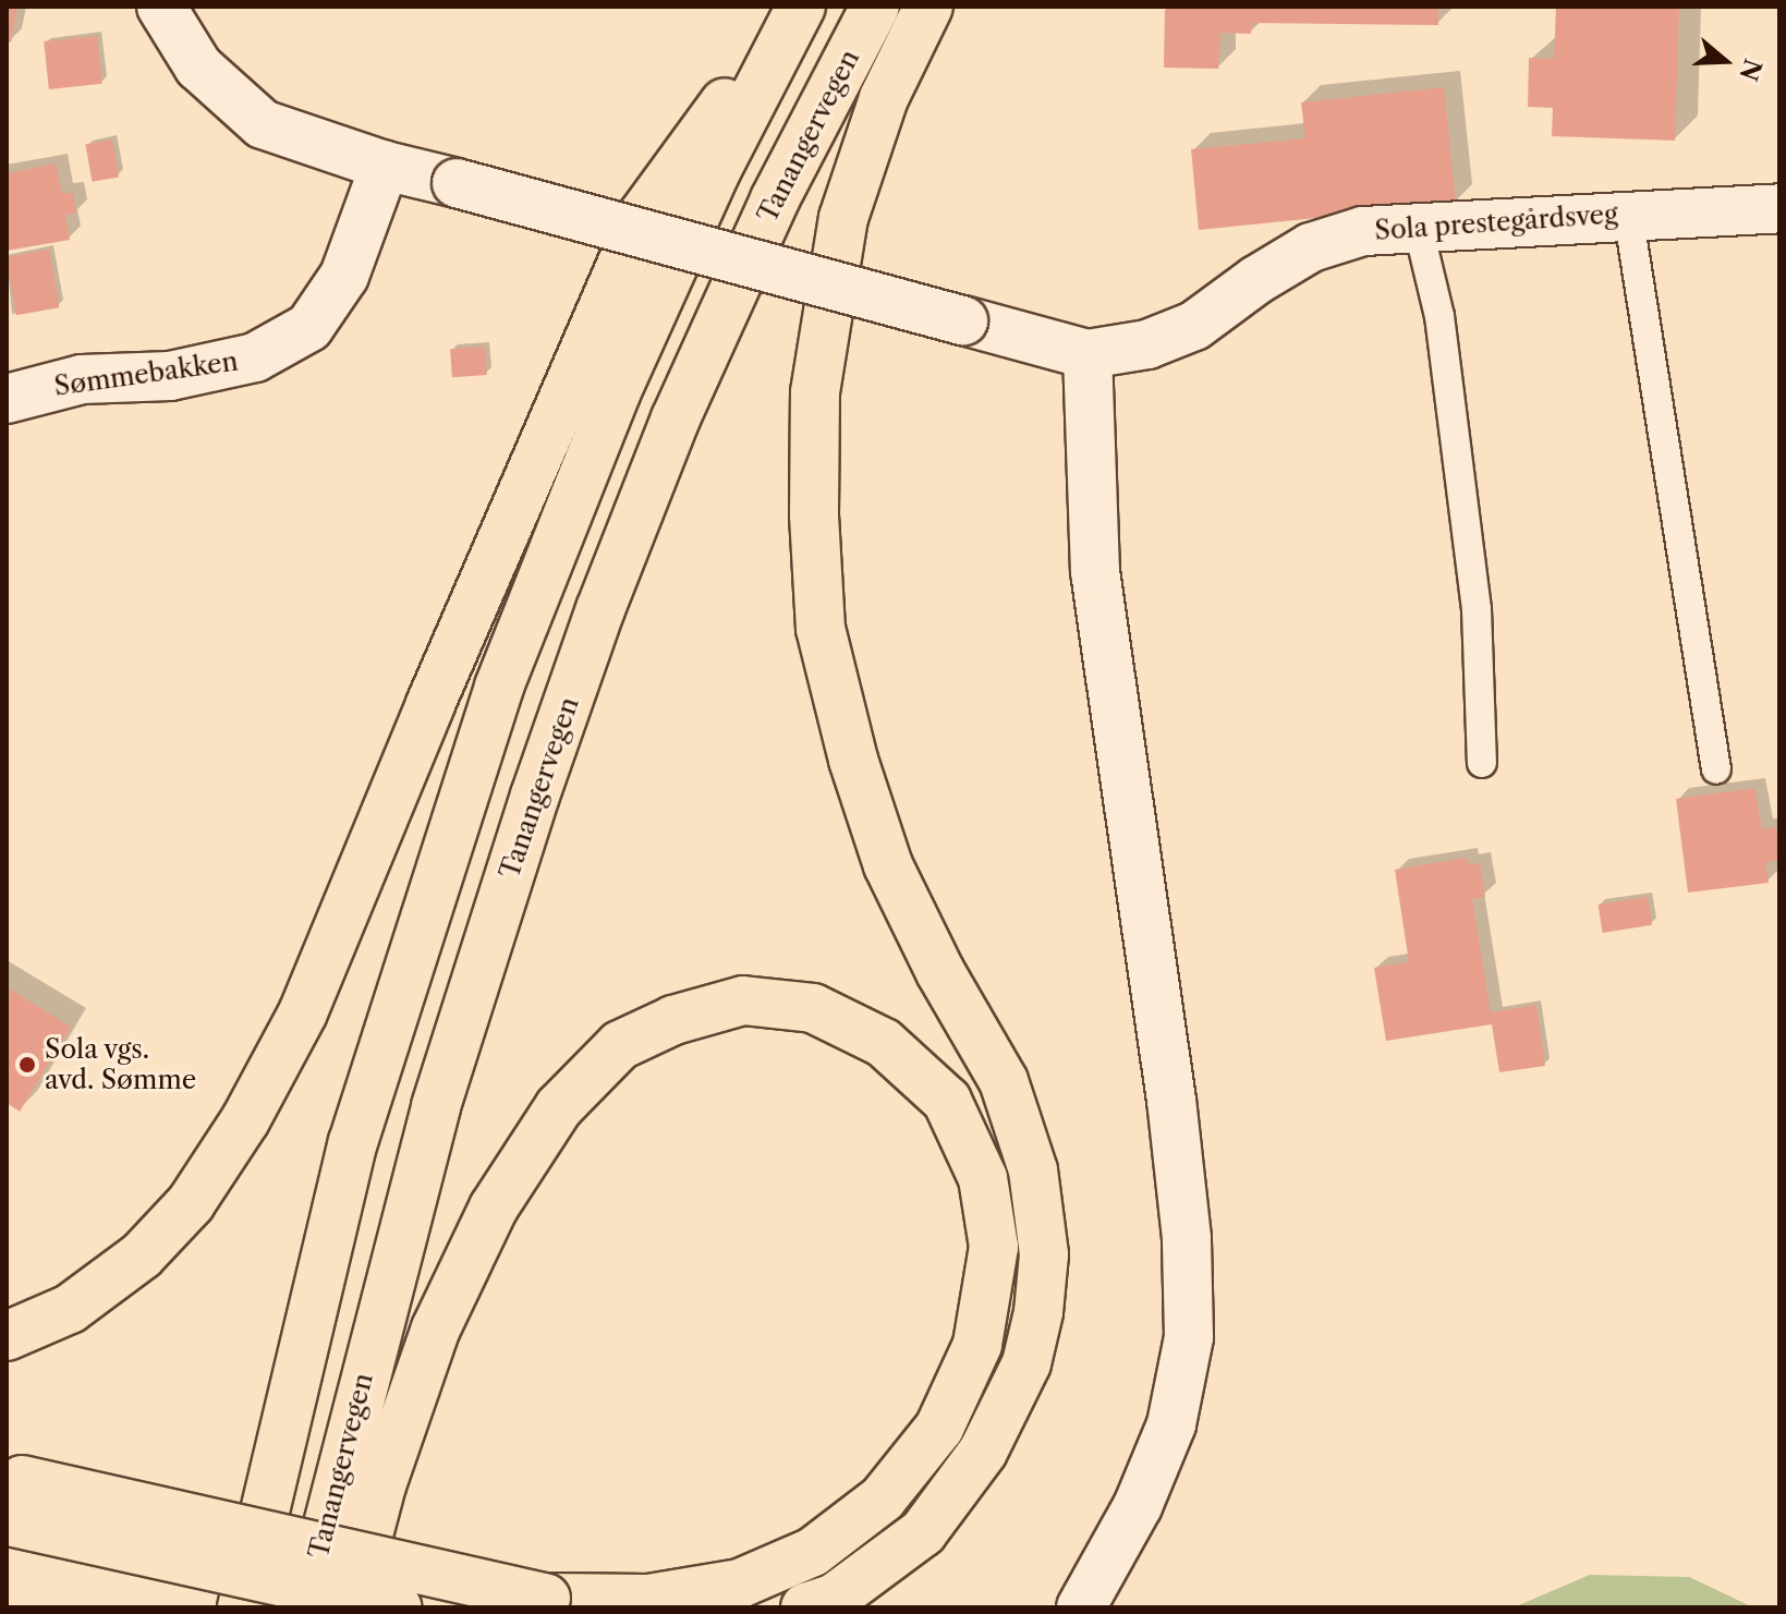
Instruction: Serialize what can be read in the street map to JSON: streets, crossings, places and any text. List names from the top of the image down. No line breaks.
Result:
{"streets":{"highway":["Tanangervegen"],"street":["Sola prestegårdsveg","Sømmebakken"]},"places":["Sola vgs. avd. Sømme"],"north":"right"}
